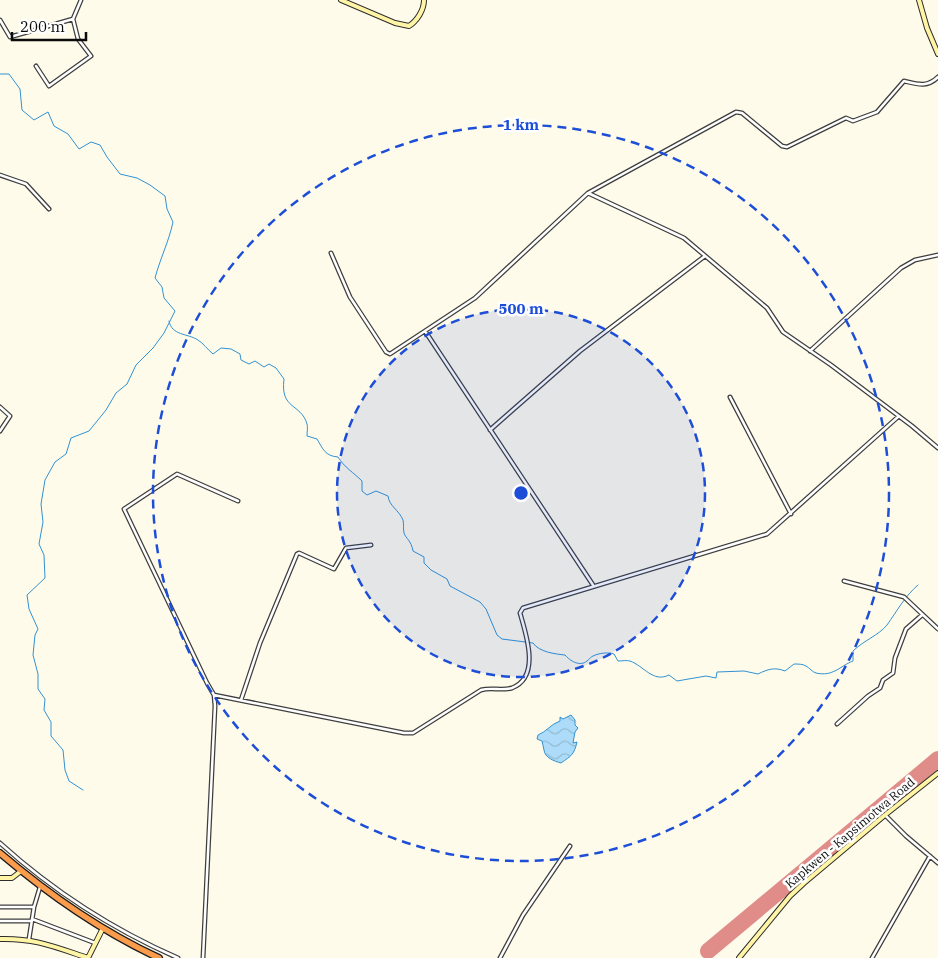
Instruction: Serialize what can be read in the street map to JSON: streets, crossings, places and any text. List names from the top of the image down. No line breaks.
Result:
{"streets":{"street":["Kapkwen - Kapsimotwa Road"]},"scale_bar":"200 m","rings":["1 km","500 m"]}
